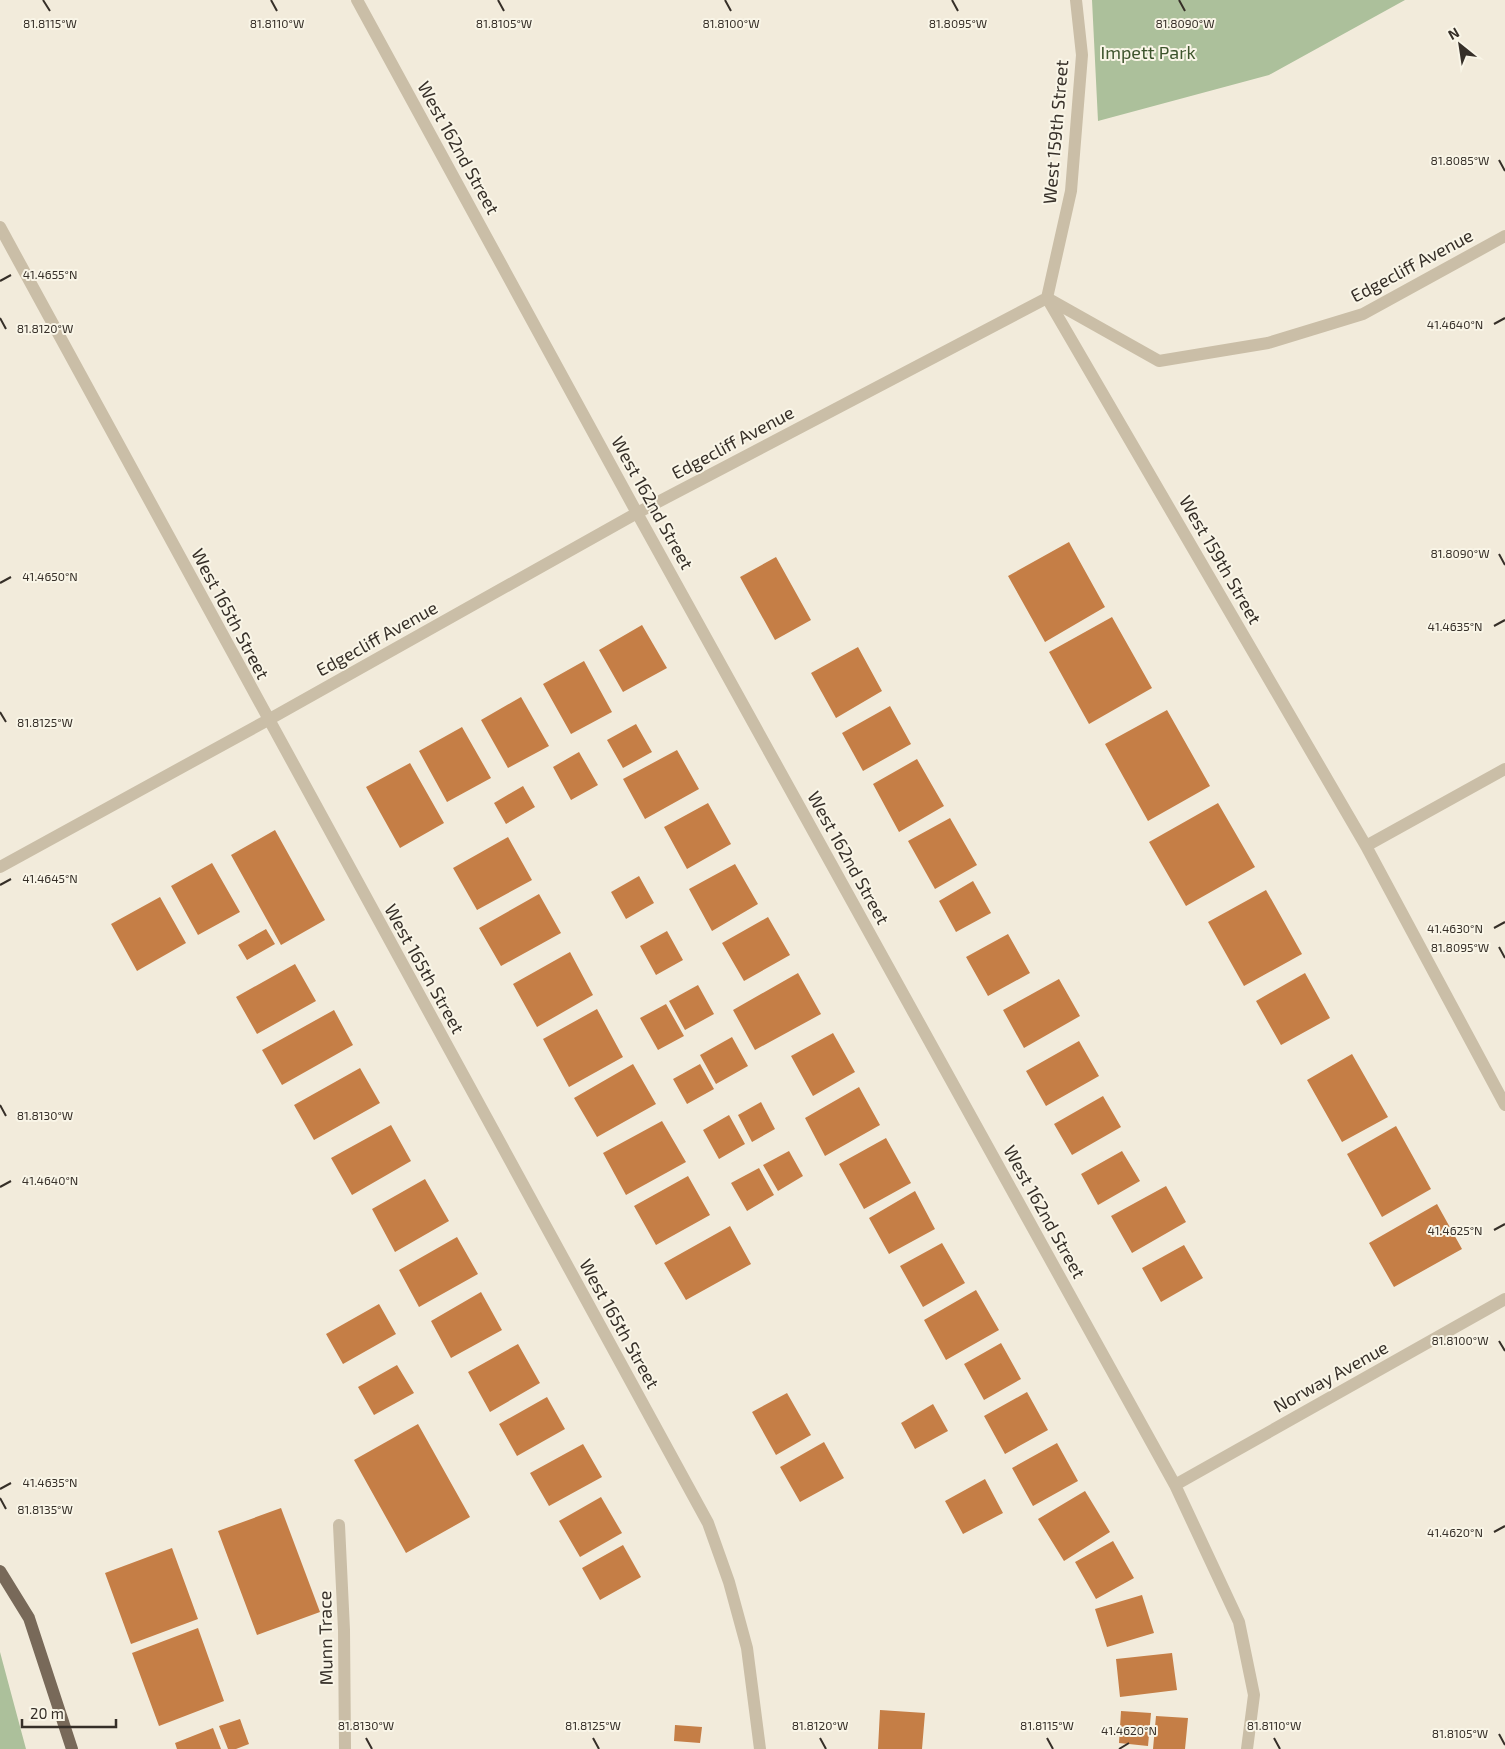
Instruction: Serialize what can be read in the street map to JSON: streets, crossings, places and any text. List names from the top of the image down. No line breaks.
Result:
{"streets":{"street":["West 159th Street","West 162nd Street","Edgecliff Avenue","West 165th Street","Norway Avenue","Munn Trace"]},"crossings":[["West 159th Street","Edgecliff Avenue"],["West 162nd Street","Edgecliff Avenue"],["West 162nd Street","Norway Avenue"],["Edgecliff Avenue","West 165th Street"]],"parks":["Impett Park"],"scale_bar":"20 m","north":"top left","coordinates":["81.8115°W","81.8110°W","81.8105°W","81.8100°W","81.8090°W","81.8095°W","81.8085°W","41.4655°N","41.4640°N","81.8120°W","41.4650°N","41.4635°N","81.8125°W","41.4645°N","41.4630°N","81.8130°W","41.4625°N","81.8135°W","41.4620°N"]}
